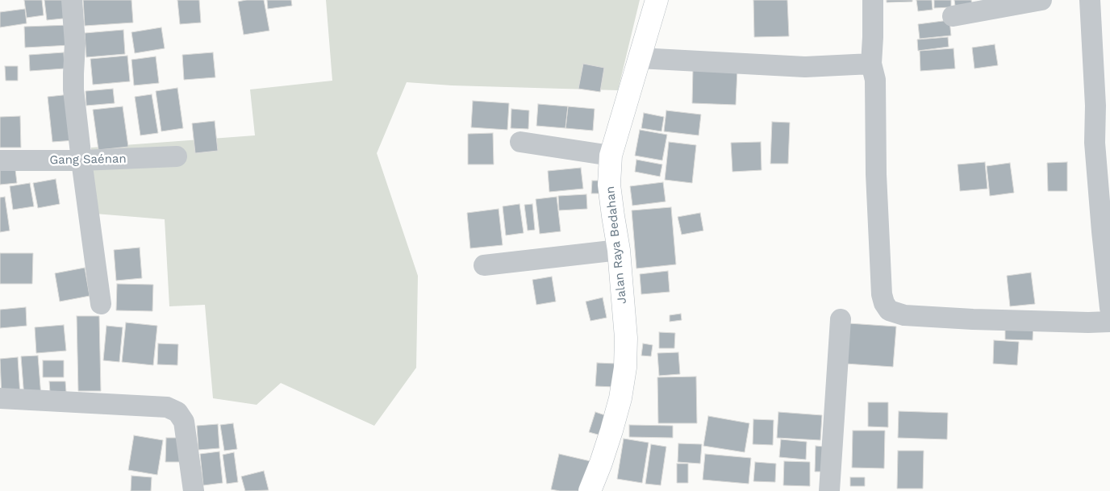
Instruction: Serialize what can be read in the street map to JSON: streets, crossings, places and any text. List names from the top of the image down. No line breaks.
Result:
{"streets":{"street":["Gang Saénan","Jalan Raya Bedahan"]}}
